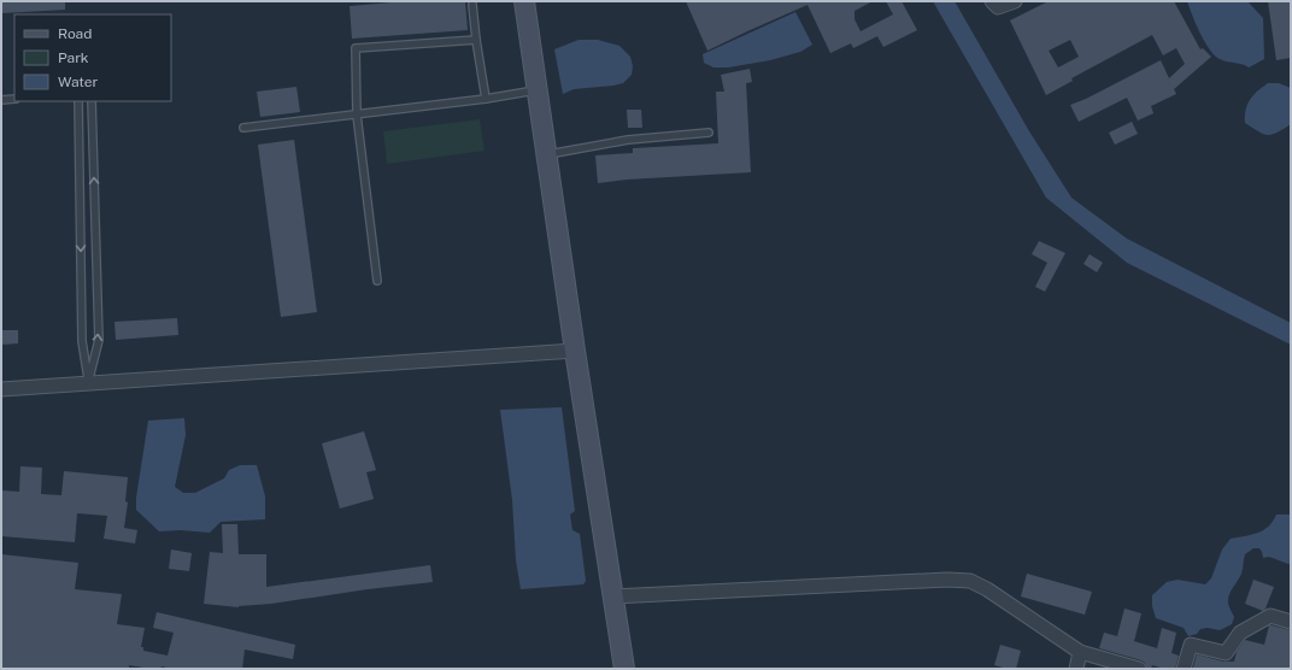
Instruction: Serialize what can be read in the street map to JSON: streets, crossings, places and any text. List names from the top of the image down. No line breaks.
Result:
{"legend":["Road","Park","Water"]}
